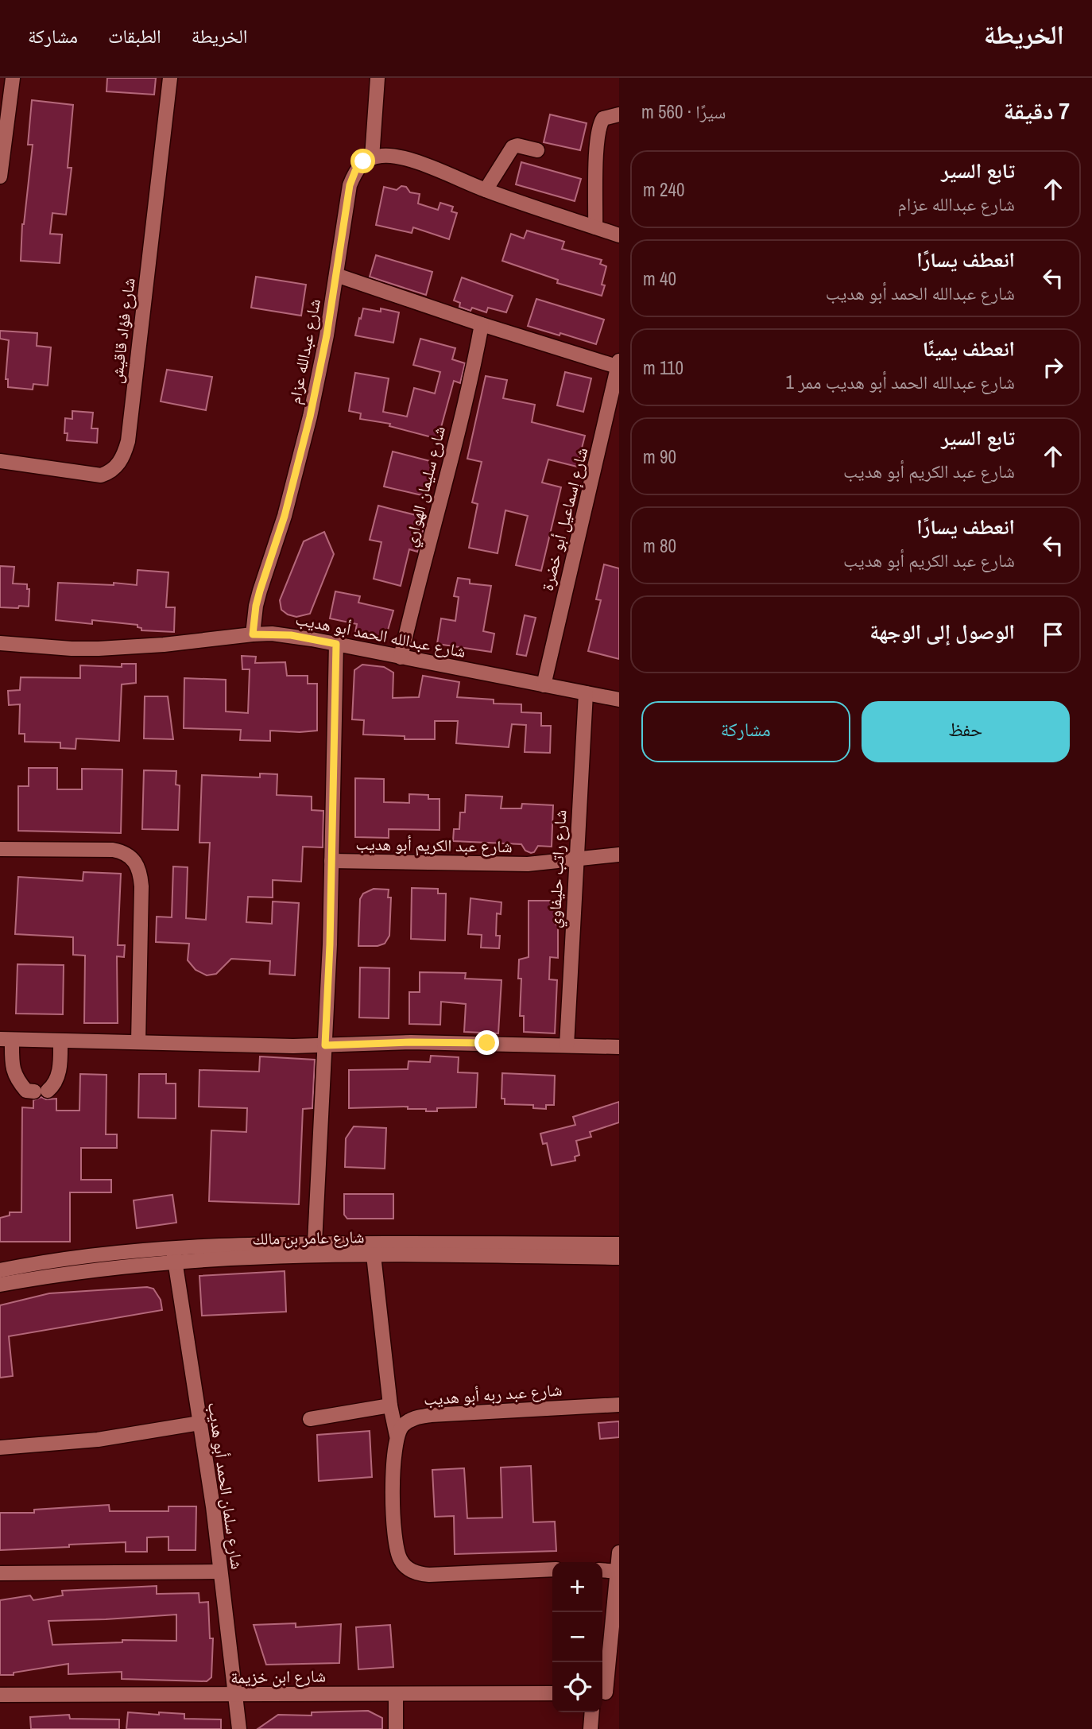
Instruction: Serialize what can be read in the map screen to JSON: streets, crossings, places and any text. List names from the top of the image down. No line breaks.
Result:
{"streets":{"street":["شارع فؤاد قاقيش","شارع عبدالله عزام","شارع سليمان الهواري","شارع إسماعيل أبو خضرة","شارع عبدالله الحمد أبو هديب","شارع عبد الكريم أبو هديب","شارع راتب حليفاوي","شارع عامر بن مالك","شارع عبد ربه أبو هديب","شارع سلمان الحمد أبو هديب","شارع ابن خزيمة"]},"crossings":[["شارع عبدالله عزام","شارع عبدالله الحمد أبو هديب"],["شارع سليمان الهواري","شارع عبدالله الحمد أبو هديب"],["شارع إسماعيل أبو خضرة","شارع عبدالله الحمد أبو هديب"],["شارع عبدالله الحمد أبو هديب","شارع راتب حليفاوي"],["شارع عبد الكريم أبو هديب","شارع راتب حليفاوي"],["شارع عبد الكريم أبو هديب","شارع عامر بن مالك"],["شارع عامر بن مالك","شارع سلمان الحمد أبو هديب"],["شارع سلمان الحمد أبو هديب","شارع ابن خزيمة"]],"page":{"header":"الخريطة","nav":["الخريطة","الطبقات","مشاركة"],"heading":["7 دقيقة","سيرًا · 560 m"],"list":[["تابع السير","شارع عبدالله عزام","240 m"],["انعطف يسارًا","شارع عبدالله الحمد أبو هديب","40 m"],["انعطف يمينًا","شارع عبدالله الحمد أبو هديب ممر 1","110 m"],["تابع السير","شارع عبد الكريم أبو هديب","90 m"],["انعطف يسارًا","شارع عبد الكريم أبو هديب","80 m"],"الوصول إلى الوجهة"],"buttons":["حفظ","مشاركة"],"map_buttons":["+","−"]}}
